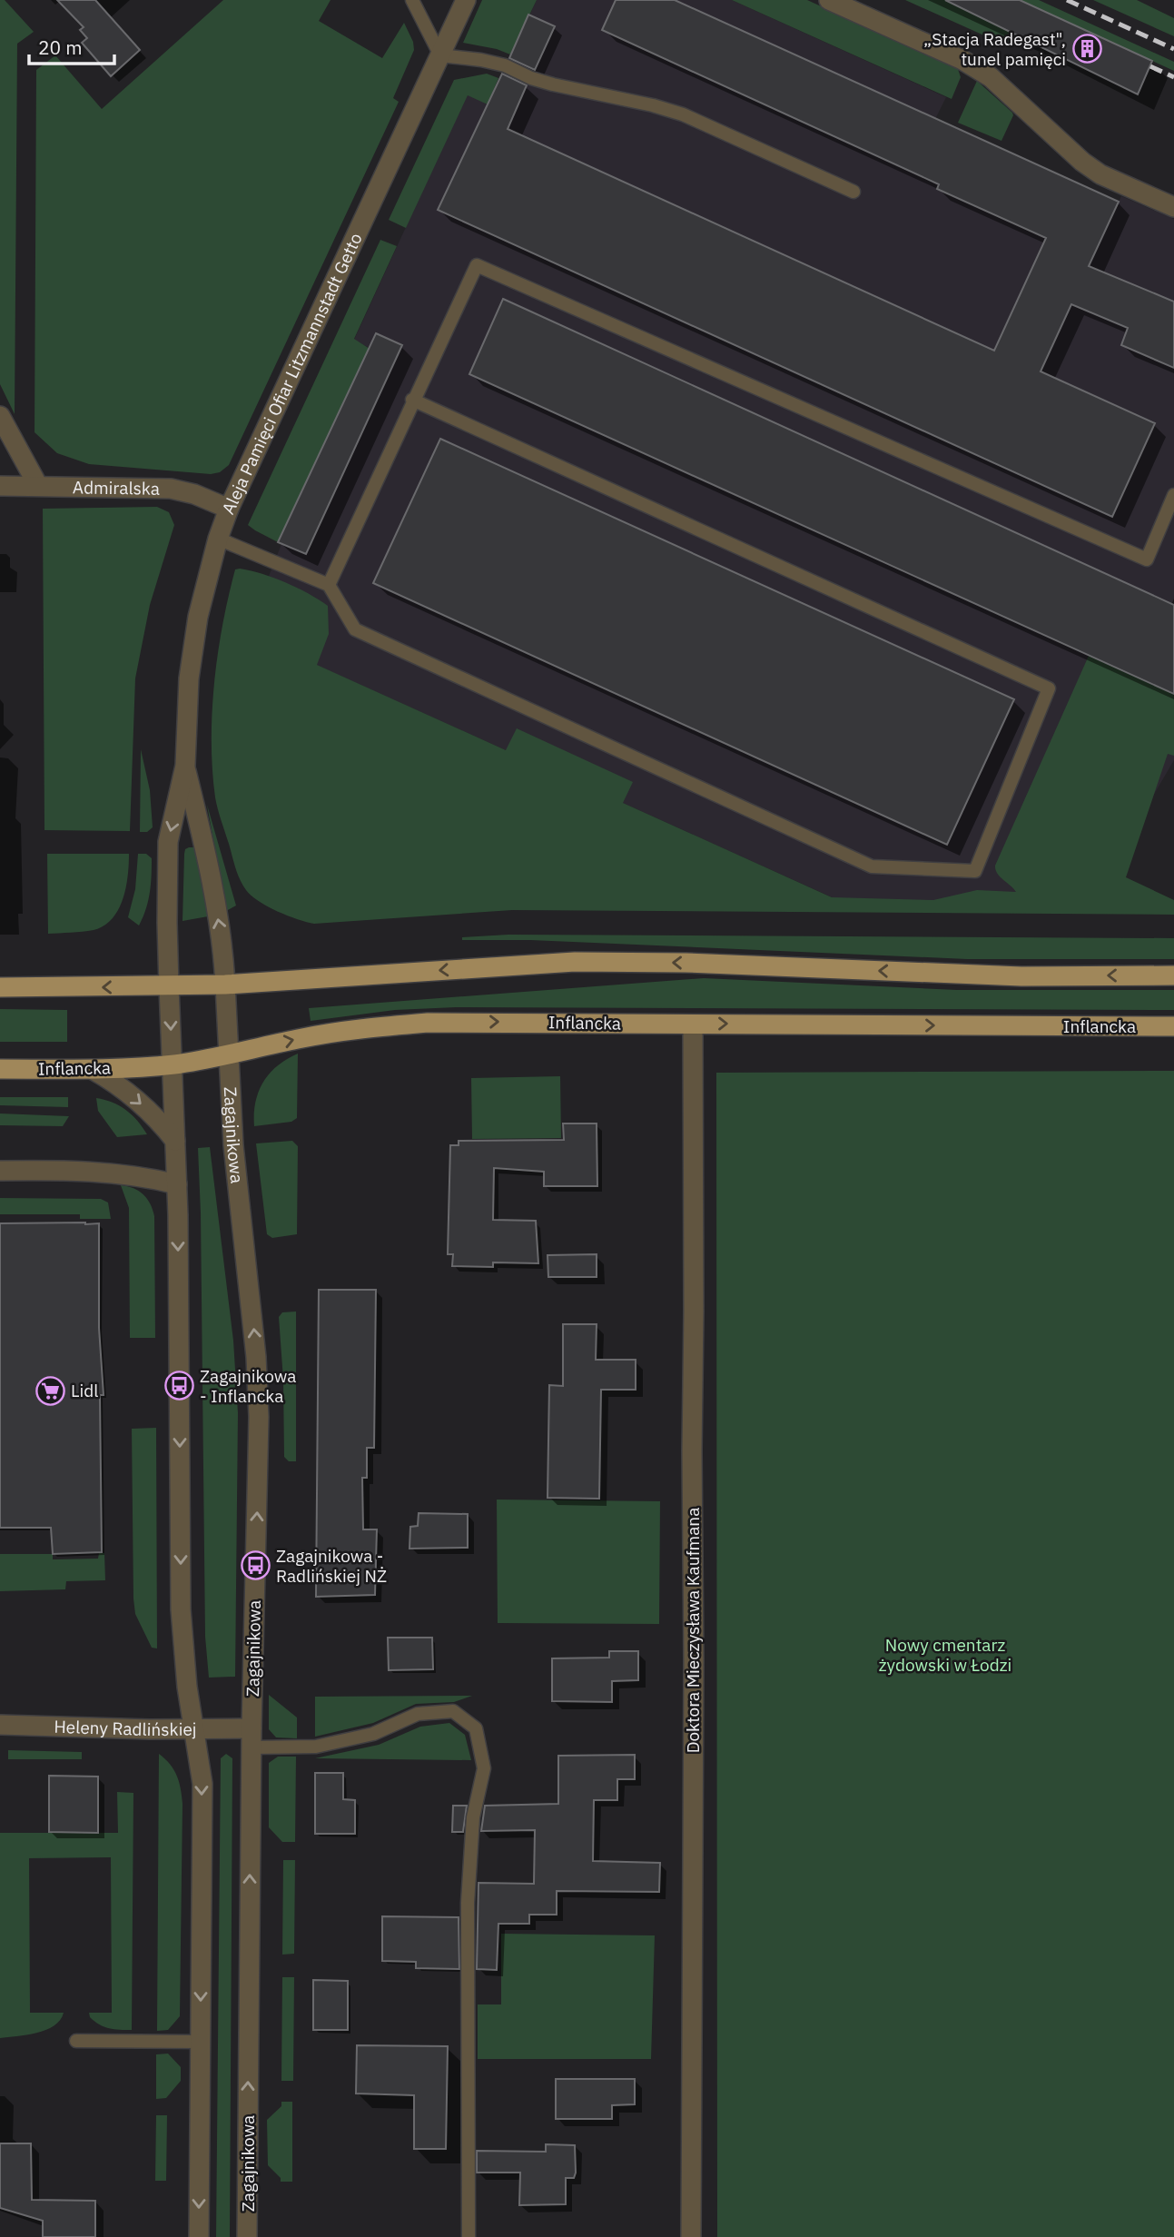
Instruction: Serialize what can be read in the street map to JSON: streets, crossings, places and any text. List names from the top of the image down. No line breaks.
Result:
{"streets":{"main road":["Inflancka"],"street":["Aleja Pamięci Ofiar Litzmannstadt Getto","Admiralska","Zagajnikowa","Doktora Mieczysława Kaufmana","Heleny Radlińskiej"]},"crossings":[["Aleja Pamięci Ofiar Litzmannstadt Getto","Admiralska"],["Aleja Pamięci Ofiar Litzmannstadt Getto","Zagajnikowa"],["Inflancka","Zagajnikowa"],["Inflancka","Doktora Mieczysława Kaufmana"],["Zagajnikowa","Heleny Radlińskiej"]],"parks":["Nowy cmentarz żydowski w Łodzi"],"places":{"building":["„Stacja Radegast\", tunel pamięci"],"bus stop":["Zagajnikowa - Inflancka","Zagajnikowa - Radlińskiej NŻ"],"supermarket":["Lidl"]},"scale_bar":"20 m"}
